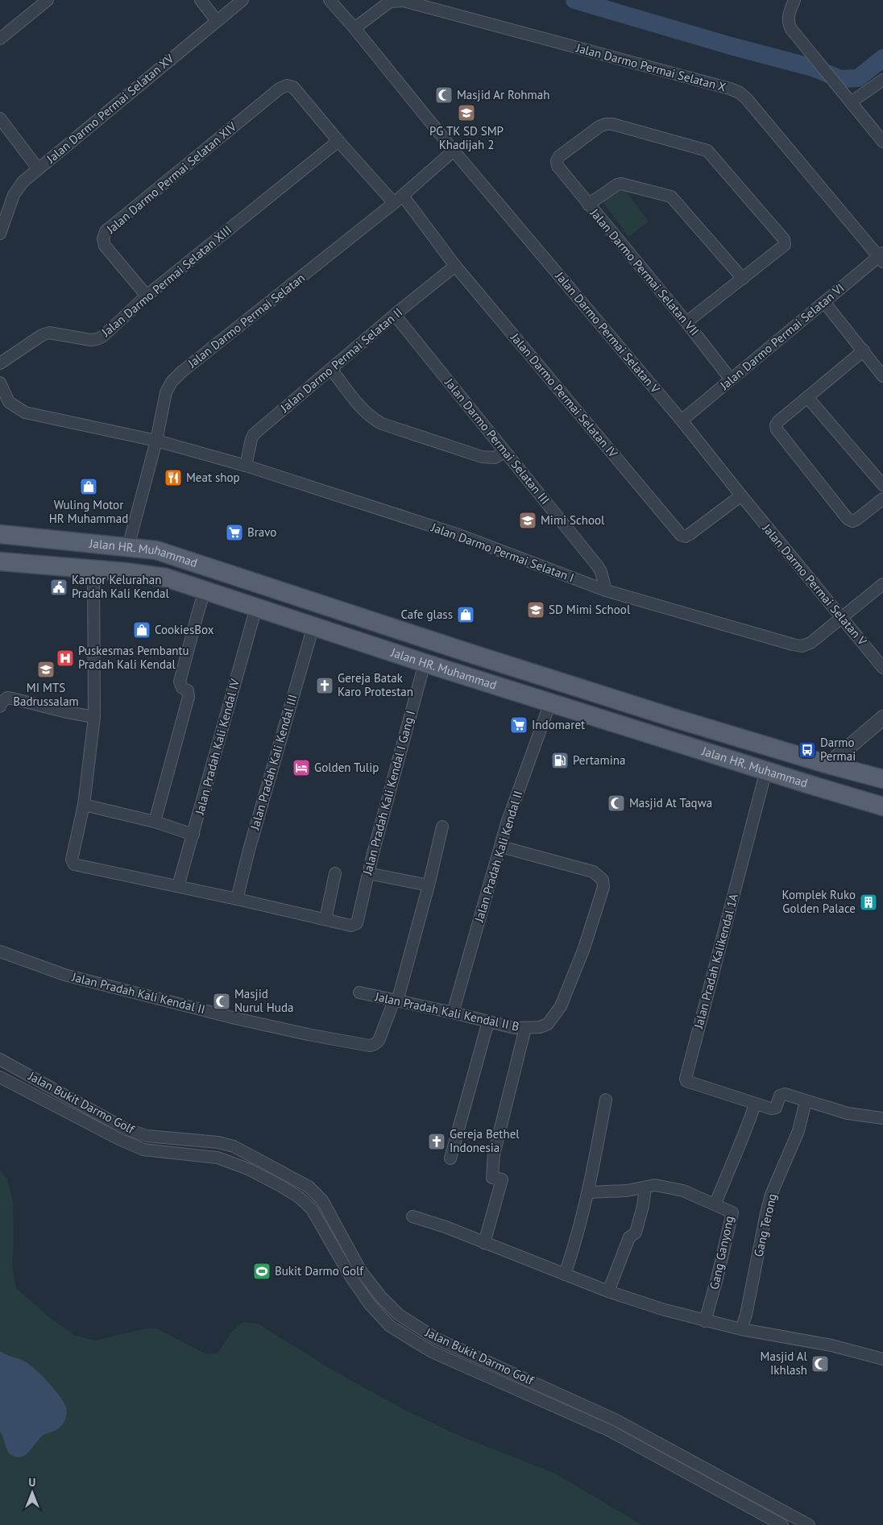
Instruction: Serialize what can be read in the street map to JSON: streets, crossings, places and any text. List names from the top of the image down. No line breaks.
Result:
{"streets":{"main road":["Jalan HR. Muhammad"],"street":["Jalan Darmo Permai Selatan X","Jalan Darmo Permai Selatan XV","Jalan Darmo Permai Selatan XIV","Jalan Darmo Permai Selatan VII","Jalan Darmo Permai Selatan XIII","Jalan Darmo Permai Selatan","Jalan Darmo Permai Selatan V","Jalan Darmo Permai Selatan VI","Jalan Darmo Permai Selatan II","Jalan Darmo Permai Selatan IV","Jalan Darmo Permai Selatan III","Jalan Darmo Permai Selatan I","Jalan Pradah Kali Kendal IV","Jalan Pradah Kali Kendal III","Jalan Pradah Kali Kendal I Gang I","Jalan Pradah Kali Kendal II","Jalan Pradah Kalikendal 1A","Jalan Pradah Kali Kendal II B","Jalan Bukit Darmo Golf","Gang Terong","Gang Ganyong"]},"crossings":[["Jalan Darmo Permai Selatan X","Jalan Darmo Permai Selatan V"],["Jalan Darmo Permai Selatan X","Jalan Darmo Permai Selatan VI"],["Jalan Darmo Permai Selatan XIV","Jalan Darmo Permai Selatan XIII"],["Jalan Darmo Permai Selatan XIV","Jalan Darmo Permai Selatan IV"],["Jalan Darmo Permai Selatan VII","Jalan Darmo Permai Selatan VI"],["Jalan Darmo Permai Selatan XIII","Jalan Darmo Permai Selatan IV"],["Jalan Darmo Permai Selatan","Jalan Darmo Permai Selatan V"],["Jalan Darmo Permai Selatan","Jalan Darmo Permai Selatan IV"],["Jalan Darmo Permai Selatan","Jalan Darmo Permai Selatan I"],["Jalan Darmo Permai Selatan","Jalan HR. Muhammad"],["Jalan Darmo Permai Selatan V","Jalan Darmo Permai Selatan VI"],["Jalan Darmo Permai Selatan V","Jalan Darmo Permai Selatan IV"],["Jalan Darmo Permai Selatan V","Jalan Darmo Permai Selatan I"],["Jalan Darmo Permai Selatan II","Jalan Darmo Permai Selatan IV"],["Jalan Darmo Permai Selatan II","Jalan Darmo Permai Selatan III"],["Jalan Darmo Permai Selatan II","Jalan Darmo Permai Selatan I"],["Jalan Darmo Permai Selatan III","Jalan Darmo Permai Selatan I"],["Jalan HR. Muhammad","Jalan Pradah Kali Kendal IV"],["Jalan HR. Muhammad","Jalan Pradah Kali Kendal III"],["Jalan HR. Muhammad","Jalan Pradah Kali Kendal I Gang I"],["Jalan HR. Muhammad","Jalan Pradah Kali Kendal II"],["Jalan HR. Muhammad","Jalan Pradah Kalikendal 1A"],["Jalan Pradah Kali Kendal II","Jalan Pradah Kali Kendal II B"],["Jalan Pradah Kalikendal 1A","Gang Ganyong"]],"places":{"mosque":["Masjid Ar Rohmah","Masjid At Taqwa","Masjid Nurul Huda","Masjid Al Ikhlash"],"school or university":["PG TK SD SMP Khadijah 2","Mimi School","SD Mimi School","MI MTS Badrussalam"],"restaurant":["Meat shop"],"shop":["Wuling Motor HR Muhammad","Cafe glass","CookiesBox"],"supermarket":["Bravo","Indomaret"],"public building":["Kantor Kelurahan Pradah Kali Kendal"],"hospital":["Puskesmas Pembantu Pradah Kali Kendal"],"church":["Gereja Batak Karo Protestan","Gereja Bethel Indonesia"],"bus stop":["Darmo Permai"],"fuel station":["Pertamina"],"hotel":["Golden Tulip"],"building":["Komplek Ruko Golden Palace"],"sports":["Bukit Darmo Golf"]},"north":"top"}
